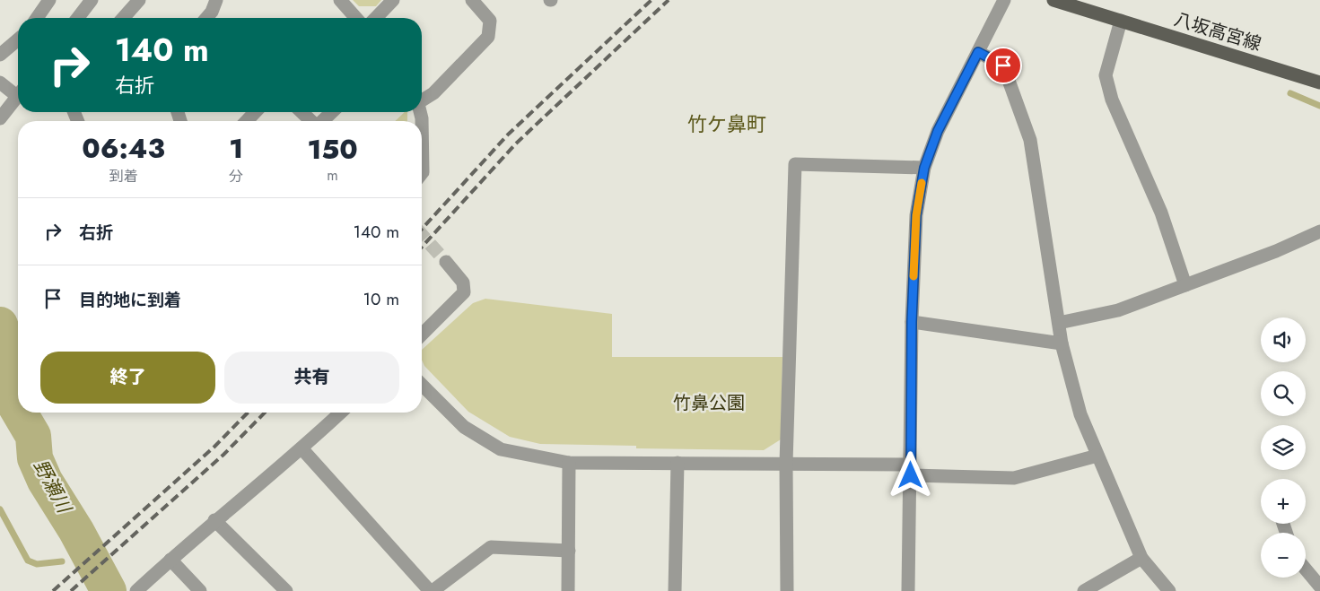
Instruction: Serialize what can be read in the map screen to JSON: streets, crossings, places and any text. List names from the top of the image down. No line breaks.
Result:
{"streets":{"main road":["八坂高宮線"]},"districts":["竹ケ鼻町"],"water":["野瀬川"],"parks":["竹鼻公園"],"page":{"turn":["140 m","右折"],"eta":["06:43","到着","1","分","150","m"],"list":[{"name":"右折","value":"140 m"},{"name":"目的地に到着","value":"10 m"}],"map_buttons":["+","−"],"buttons":["終了","共有"]}}
